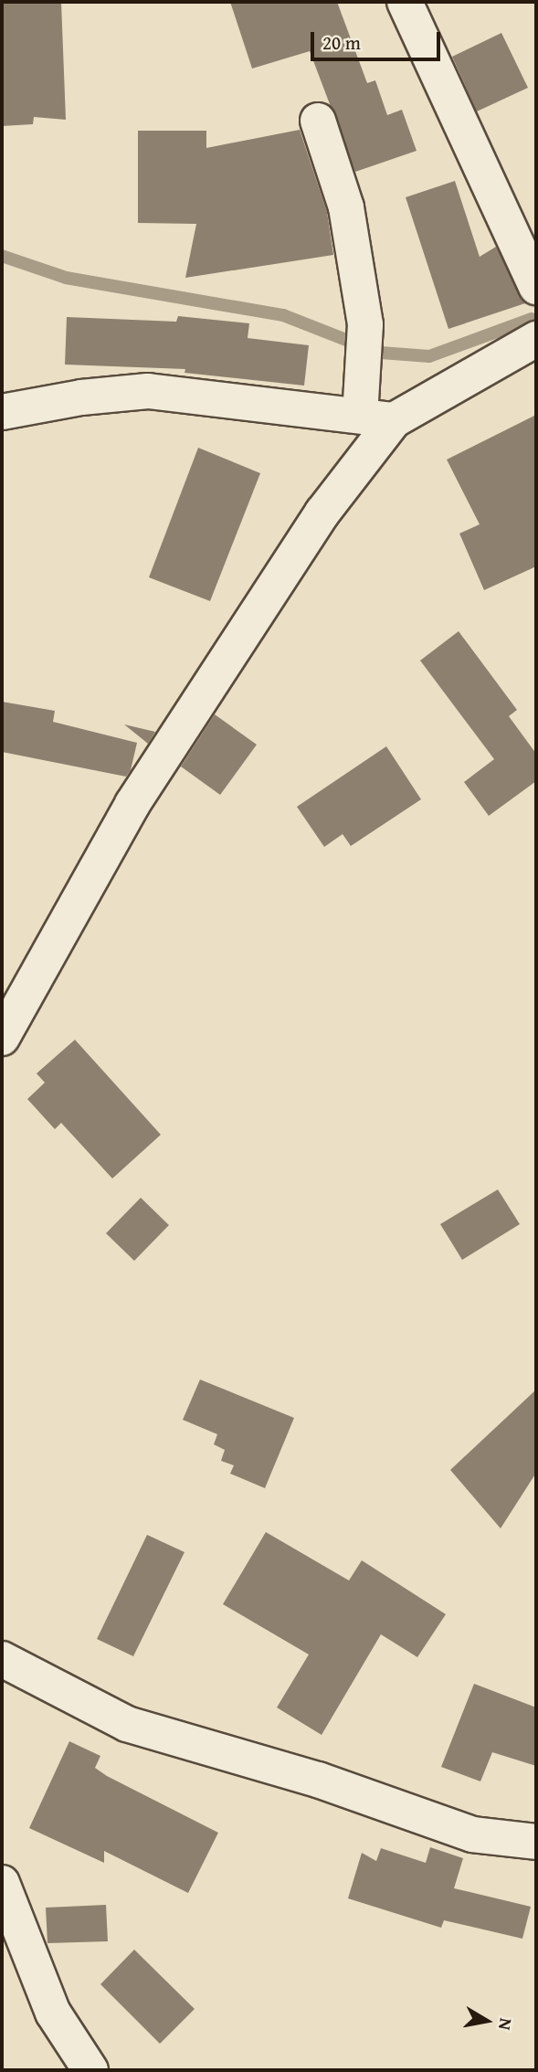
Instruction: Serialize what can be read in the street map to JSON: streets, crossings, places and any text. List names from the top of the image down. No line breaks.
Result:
{"scale_bar":"20 m","north":"right"}
